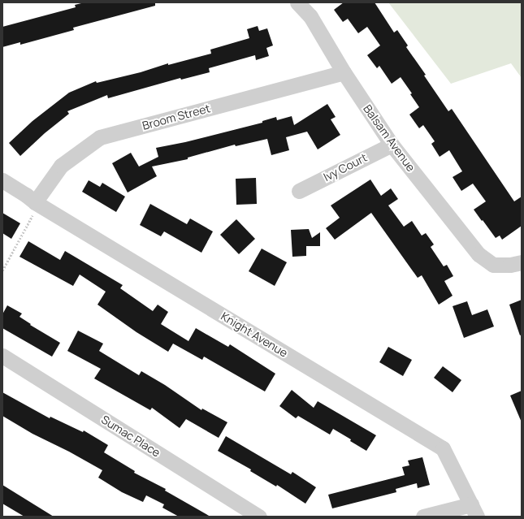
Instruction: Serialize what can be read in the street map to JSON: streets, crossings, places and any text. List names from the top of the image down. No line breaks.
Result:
{"streets":{"street":["Broom Street","Balsam Avenue","Ivy Court","Knight Avenue","Sumac Place"]},"crossings":[["Broom Street","Balsam Avenue"],["Broom Street","Knight Avenue"],["Balsam Avenue","Ivy Court"]]}
